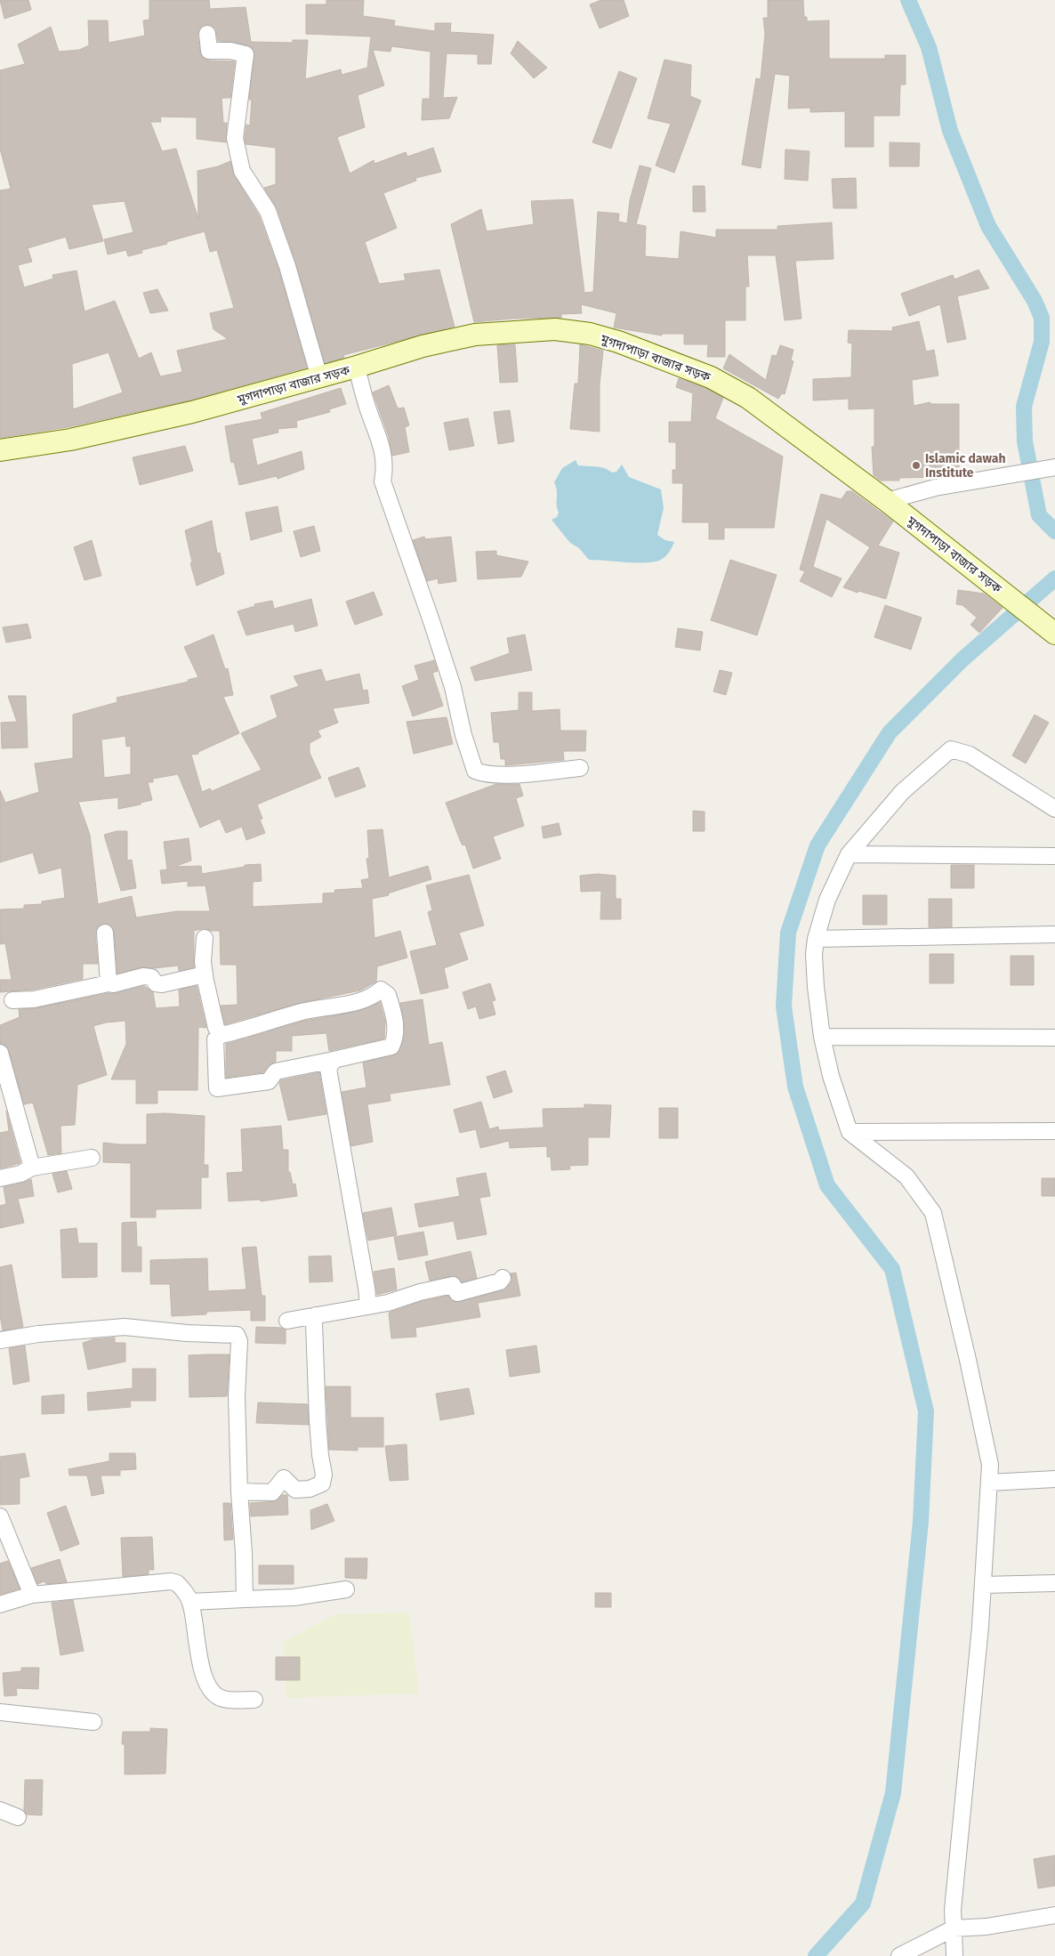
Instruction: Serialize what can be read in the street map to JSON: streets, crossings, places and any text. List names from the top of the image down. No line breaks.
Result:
{"streets":{"street":["মুগদাপাড়া বাজার সড়ক"]},"places":["Islamic dawah Institute"]}
